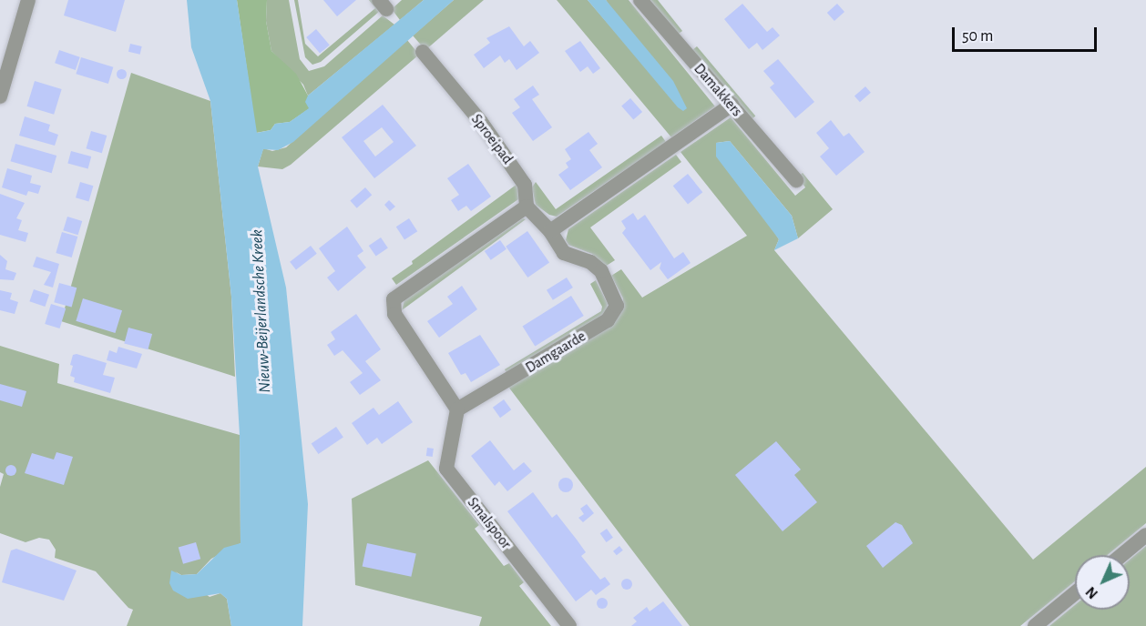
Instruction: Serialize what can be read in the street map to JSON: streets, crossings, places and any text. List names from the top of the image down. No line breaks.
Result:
{"streets":{"street":["Damakkers","Sproeipad","Damgaarde","Smalspoor"]},"crossings":[["Damgaarde","Smalspoor"]],"water":["Nieuw-Beijerlandsche Kreek"],"scale_bar":"50 m","north":"bottom left"}
